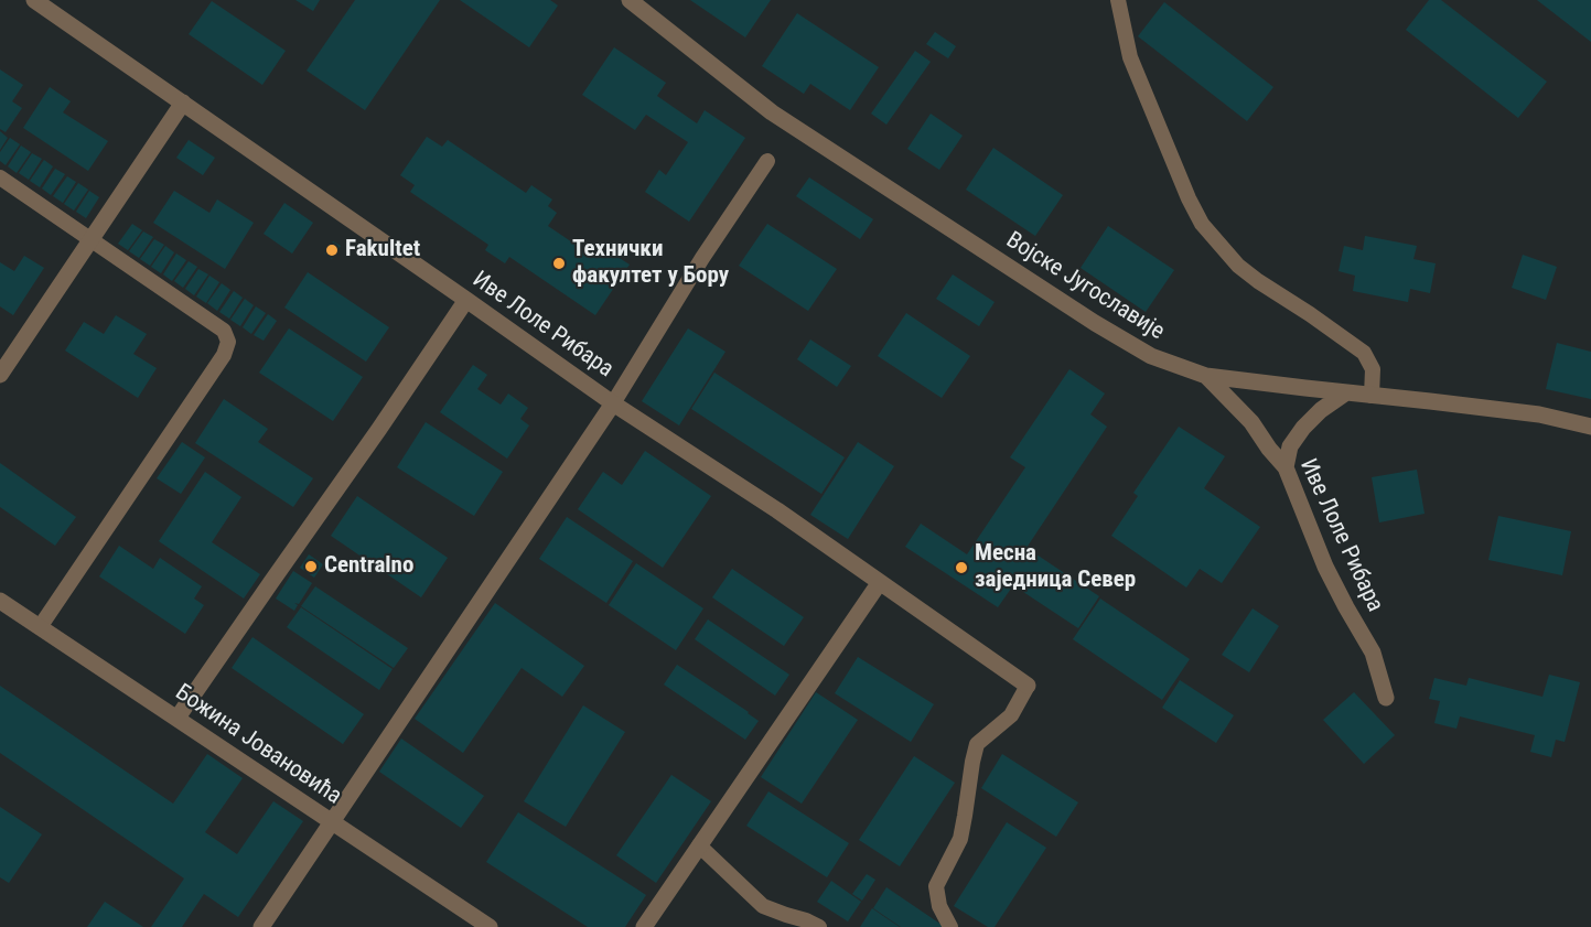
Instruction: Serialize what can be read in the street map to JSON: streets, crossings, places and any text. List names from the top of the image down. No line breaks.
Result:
{"streets":{"street":["Војске Југославије","Иве Лоле Рибара","Божина Јовановића"]},"crossings":[["Војске Југославије","Иве Лоле Рибара"]],"places":["Fakultet","Технички факултет у Бору","Centralno","Месна заједница Север"]}
